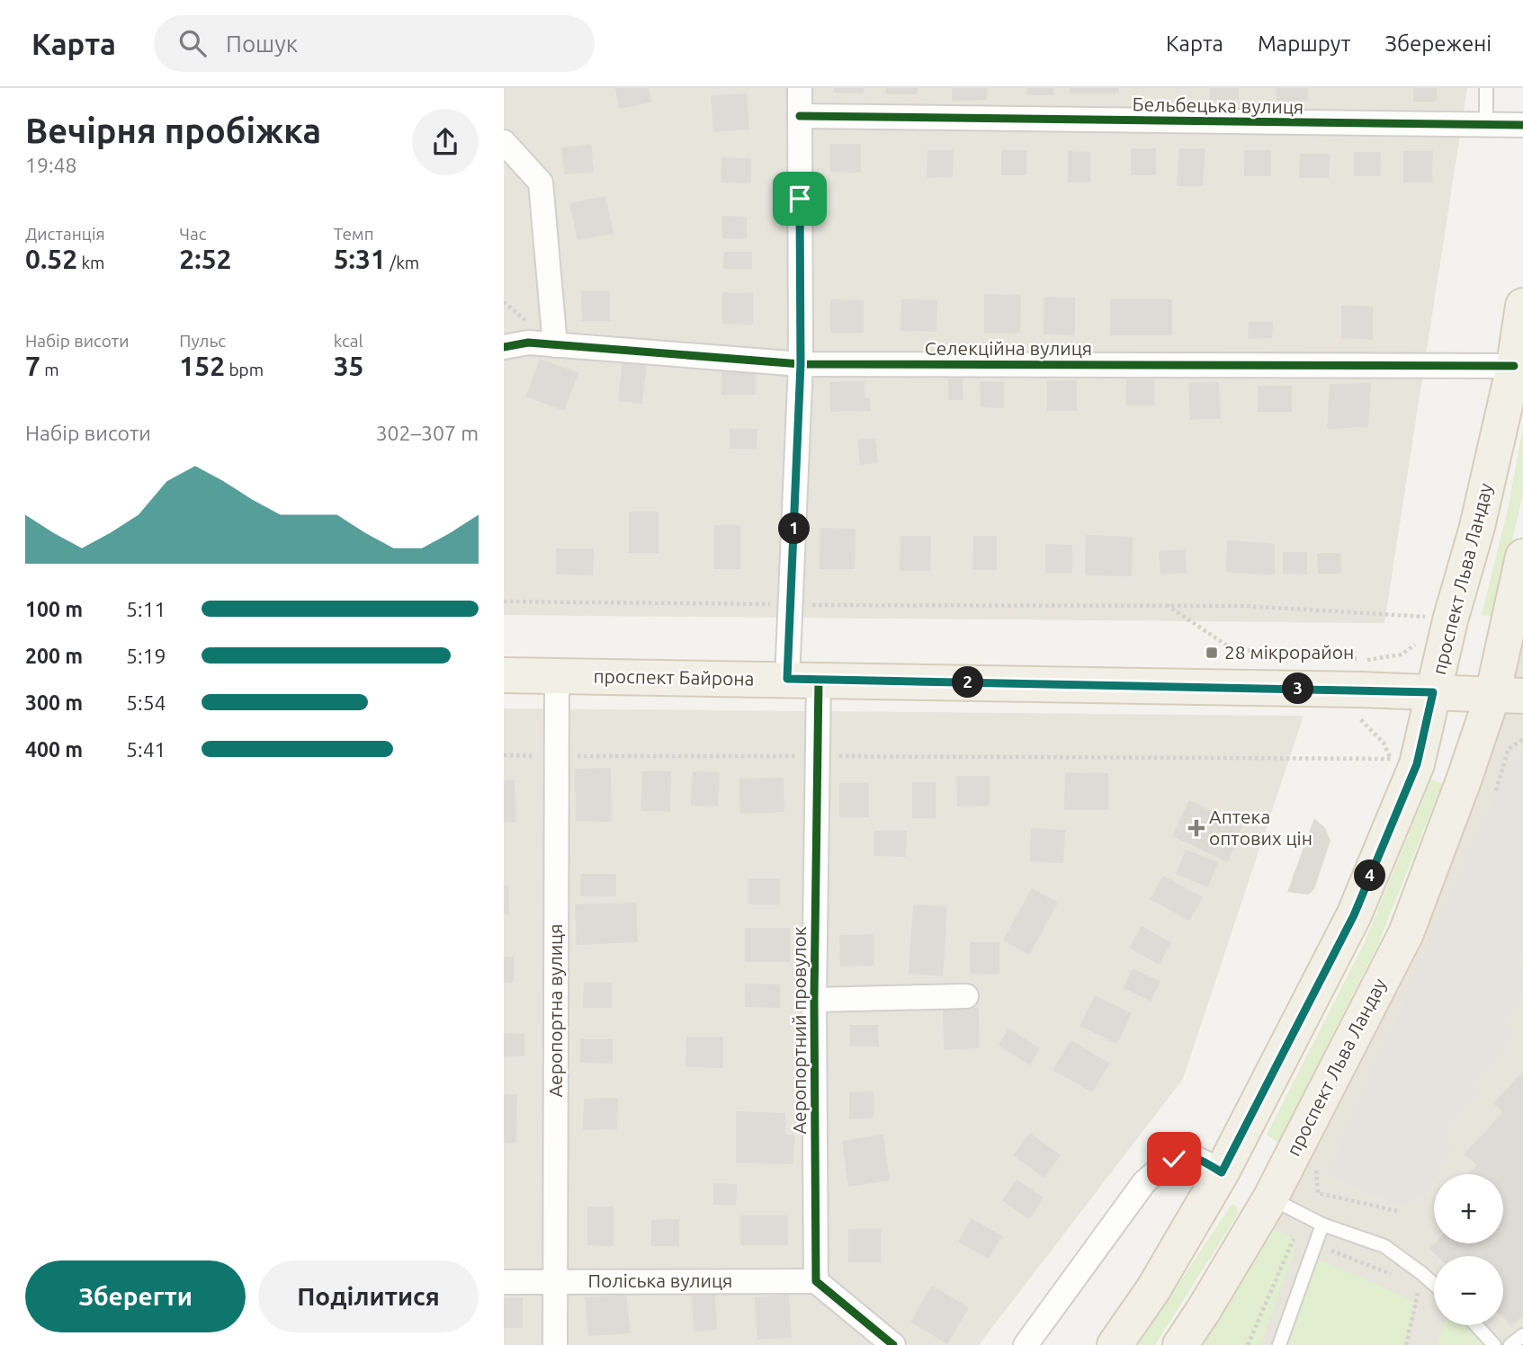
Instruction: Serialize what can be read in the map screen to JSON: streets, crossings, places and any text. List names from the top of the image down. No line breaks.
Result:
{"streets":{"main road":["проспект Льва Ландау","проспект Байрона"],"street":["Бельбецька вулиця","Селекційна вулиця","Аеропортна вулиця","Аеропортний провулок","Поліська вулиця"]},"crossings":[["Бельбецька вулиця","Аеропортний провулок"],["Селекційна вулиця","проспект Льва Ландау"],["Селекційна вулиця","Аеропортний провулок"],["проспект Льва Ландау","проспект Байрона"],["проспект Байрона","Аеропортна вулиця"],["проспект Байрона","Аеропортний провулок"],["Аеропортна вулиця","Поліська вулиця"],["Аеропортний провулок","Поліська вулиця"]],"places":{"transit":["28 мікрорайон"],"health":["Аптека оптових цін"]},"page":{"header":"Карта","search":"Пошук","nav":["Карта","Маршрут","Збережені"],"heading":["Вечірня пробіжка","19:48"],"stats":[["Дистанція","0.52 km"],["Час","2:52"],["Темп","5:31 /km"],["Набір висоти","7 m"],["Пульс","152 bpm"],["kcal","35"]],"chart":["Набір висоти","302–307 m"],"pins":["1","2","3","4"],"list":[{"name":"100 m","note":"5:11"},{"name":"200 m","note":"5:19"},{"name":"300 m","note":"5:54"},{"name":"400 m","note":"5:41"}],"map_buttons":["+","−"],"buttons":["Зберегти","Поділитися"]}}
